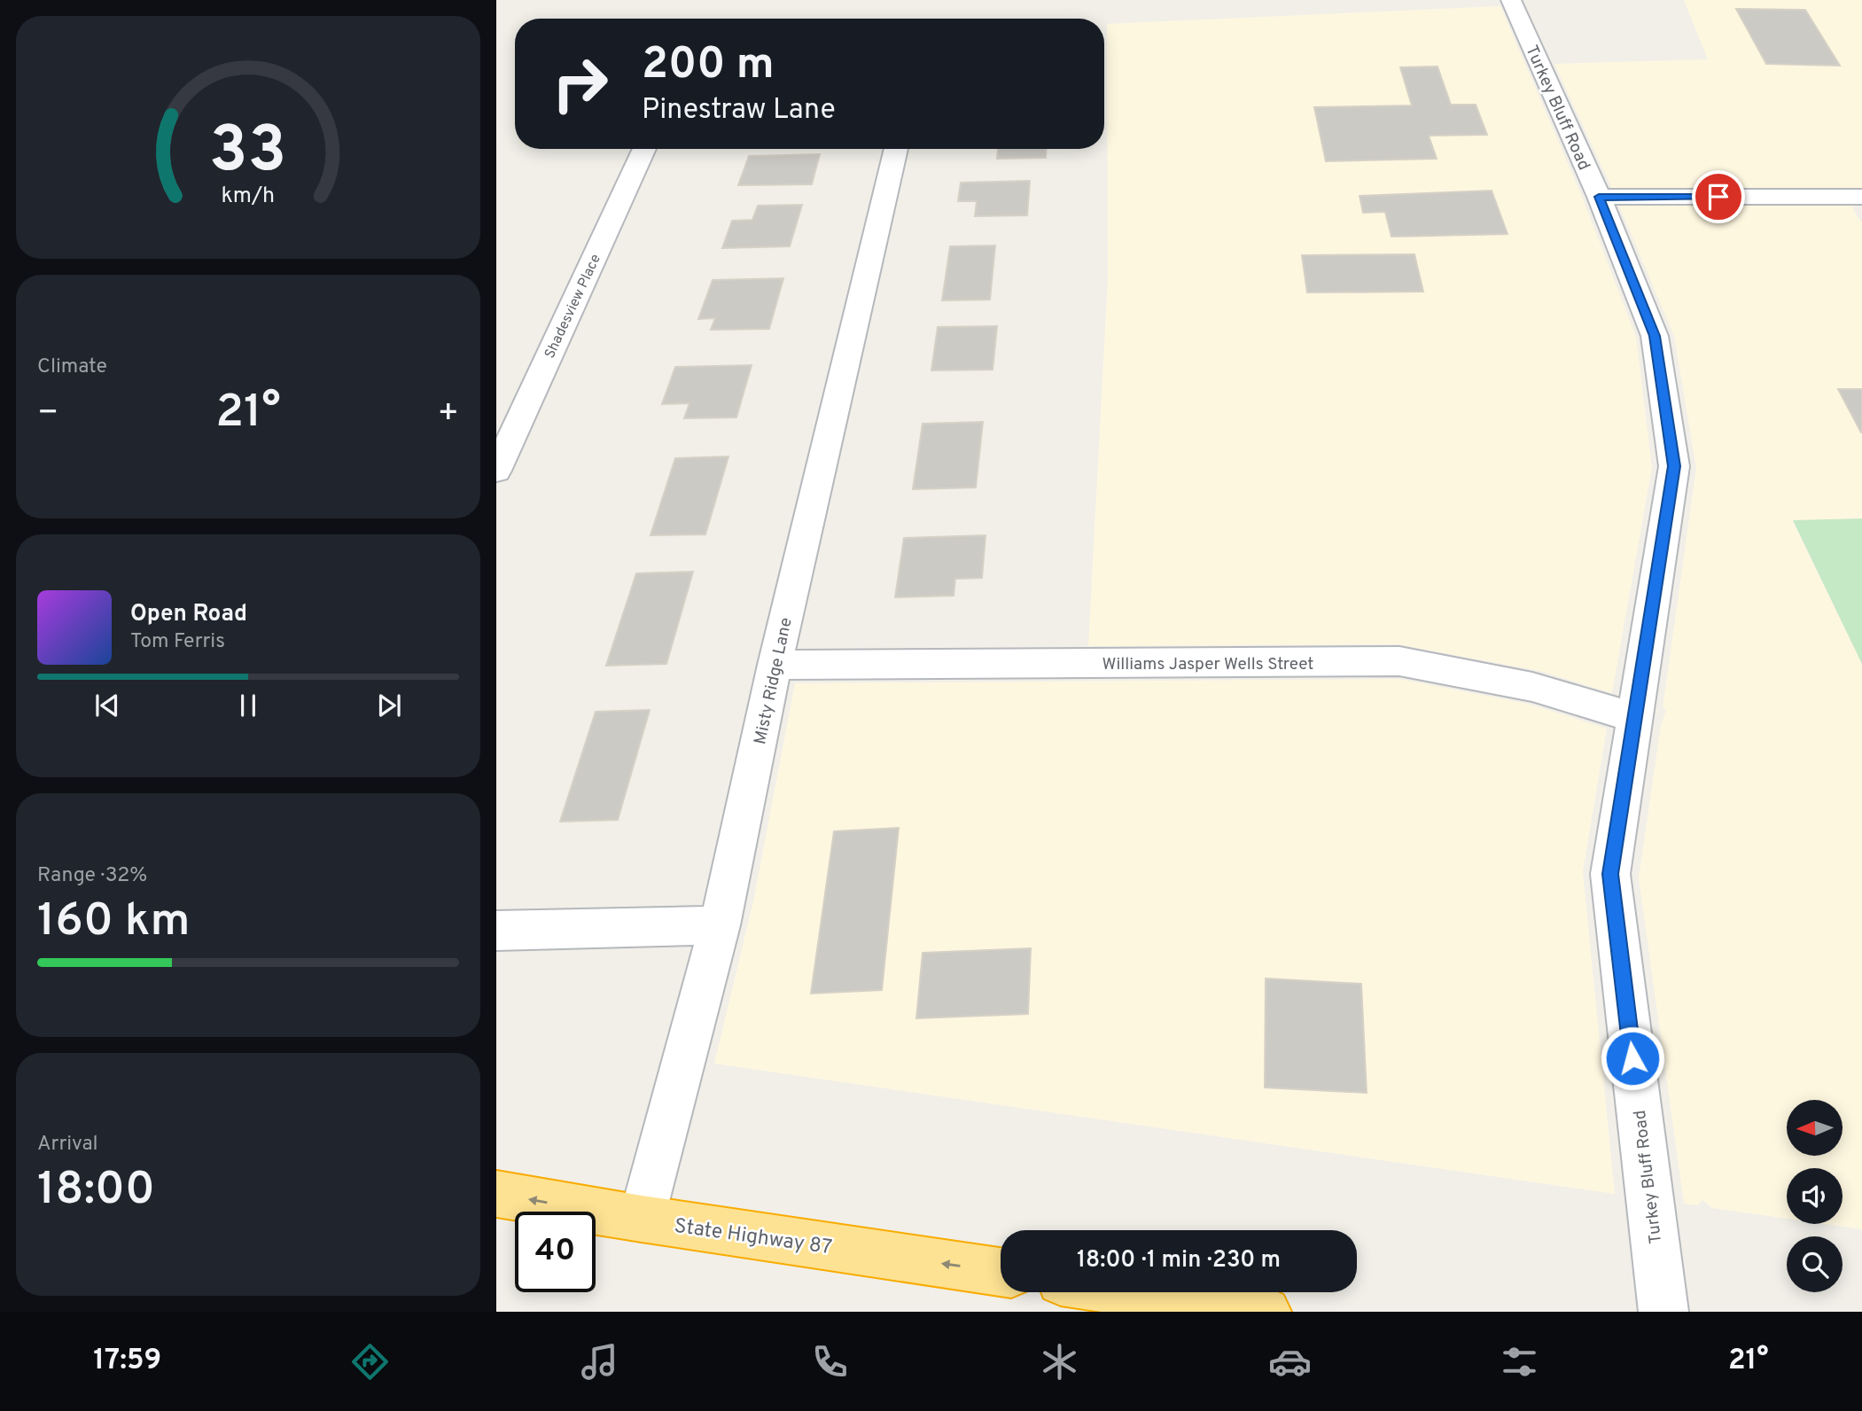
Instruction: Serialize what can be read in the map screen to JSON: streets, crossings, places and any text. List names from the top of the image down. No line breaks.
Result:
{"streets":{"highway":["State Highway 87"],"street":["Turkey Bluff Road","Shadesview Place","Williams Jasper Wells Street","Misty Ridge Lane"]},"crossings":[["Turkey Bluff Road","Williams Jasper Wells Street"],["Williams Jasper Wells Street","Misty Ridge Lane"],["Misty Ridge Lane","State Highway 87"]],"one_way":["State Highway 87"],"north":"left","page":{"turn":["200 m","Pinestraw Lane"],"tile":["Climate",["Range · 32%","160 km"],["Arrival","18:00"]],"heat":["−","21°","+"],"song":["Open Road","Tom Ferris"],"limit":"40","trip":"18:00 · 1 min · 230 m","tabs":["17:59","21°"],"gauge":["33","km/h"]}}
